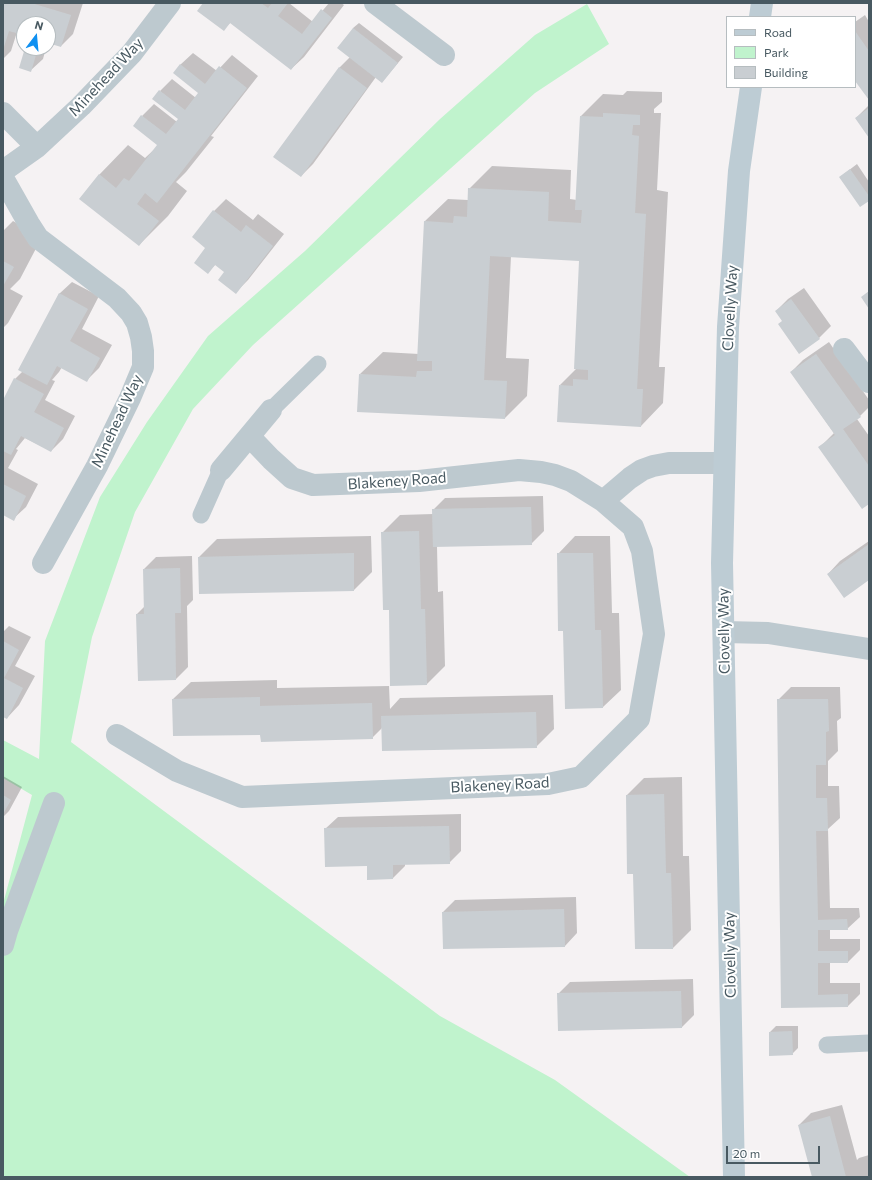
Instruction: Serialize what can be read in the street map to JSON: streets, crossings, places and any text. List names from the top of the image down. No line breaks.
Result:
{"streets":{"street":["Minehead Way","Clovelly Way","Blakeney Road"]},"legend":["Road","Park","Building"],"scale_bar":"20 m","north":"top"}
